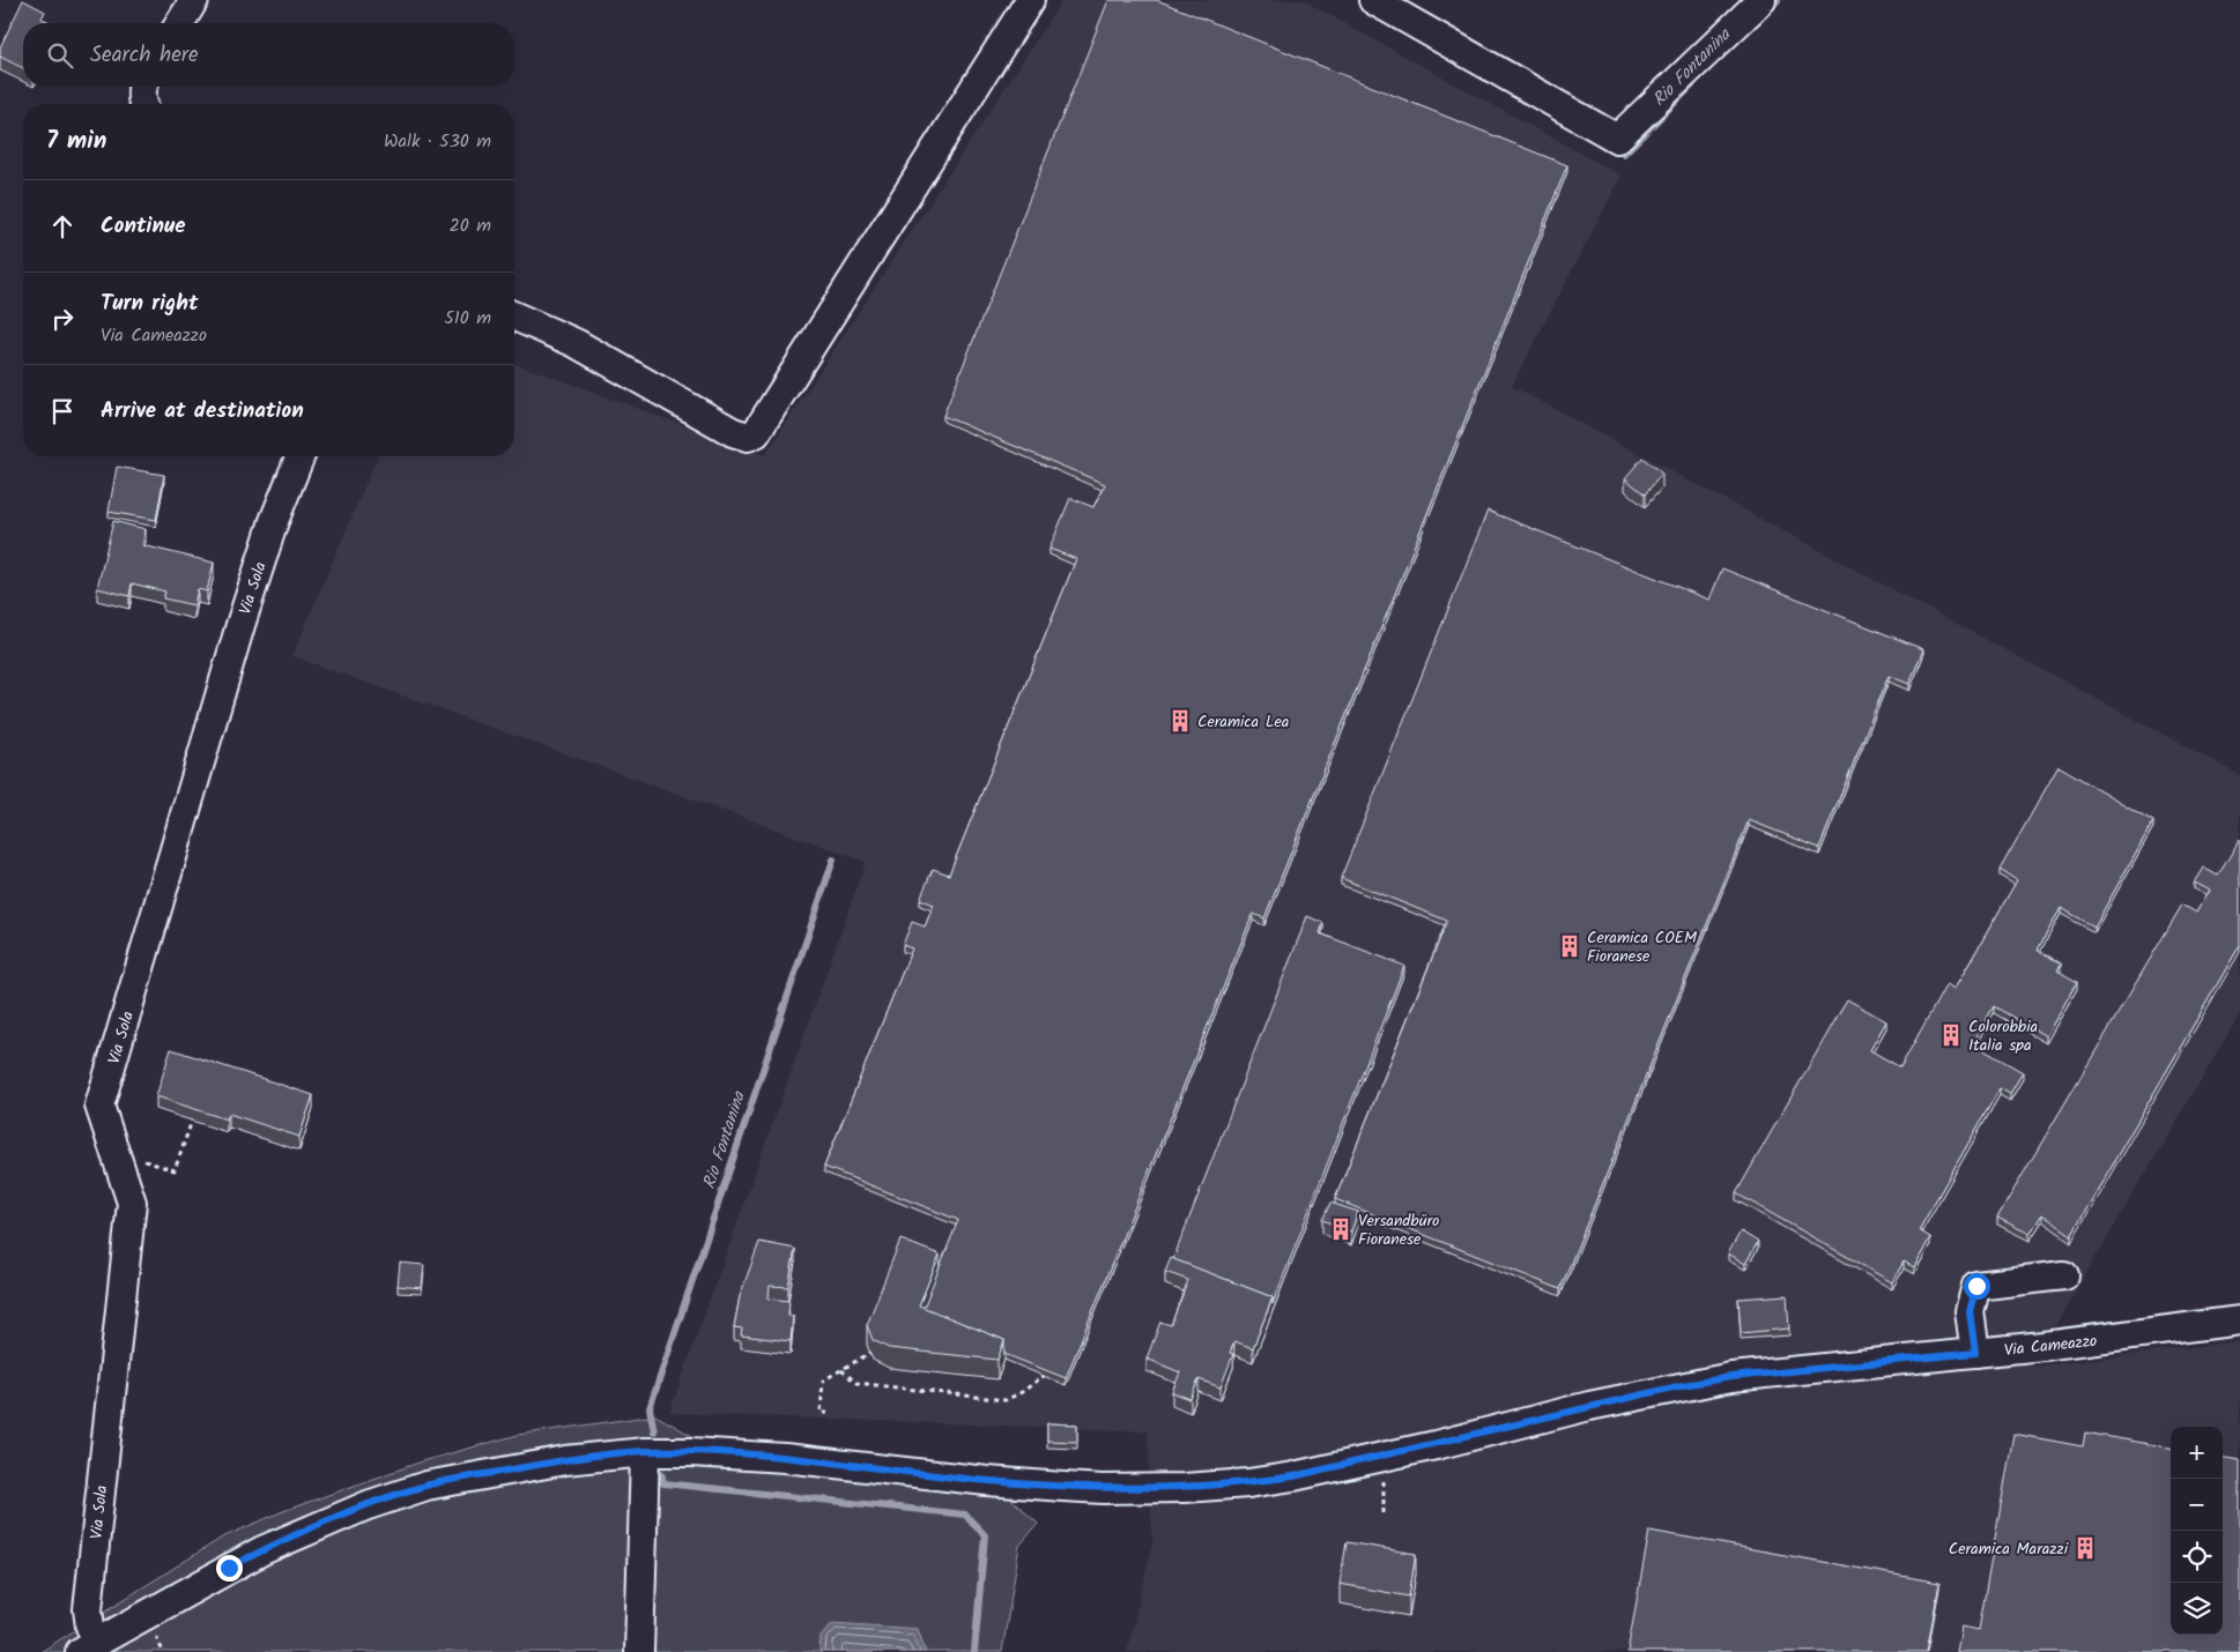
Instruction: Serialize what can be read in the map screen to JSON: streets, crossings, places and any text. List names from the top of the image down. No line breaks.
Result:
{"streets":{"street":["Via Sola","Via Cameazzo"]},"crossings":[["Via Sola","Via Cameazzo"]],"water":["Rio Fontanina"],"places":{"building":["Ceramica Lea","Ceramica COEM Fioranese","Colorobbia Italia spa","Versandbüro Fioranese","Ceramica Marazzi"]},"page":{"search":"Search here","heading":["7 min","Walk · 530 m"],"list":[["Continue","20 m"],["Turn right","Via Cameazzo","510 m"],"Arrive at destination"],"map_buttons":["+","−"]}}
